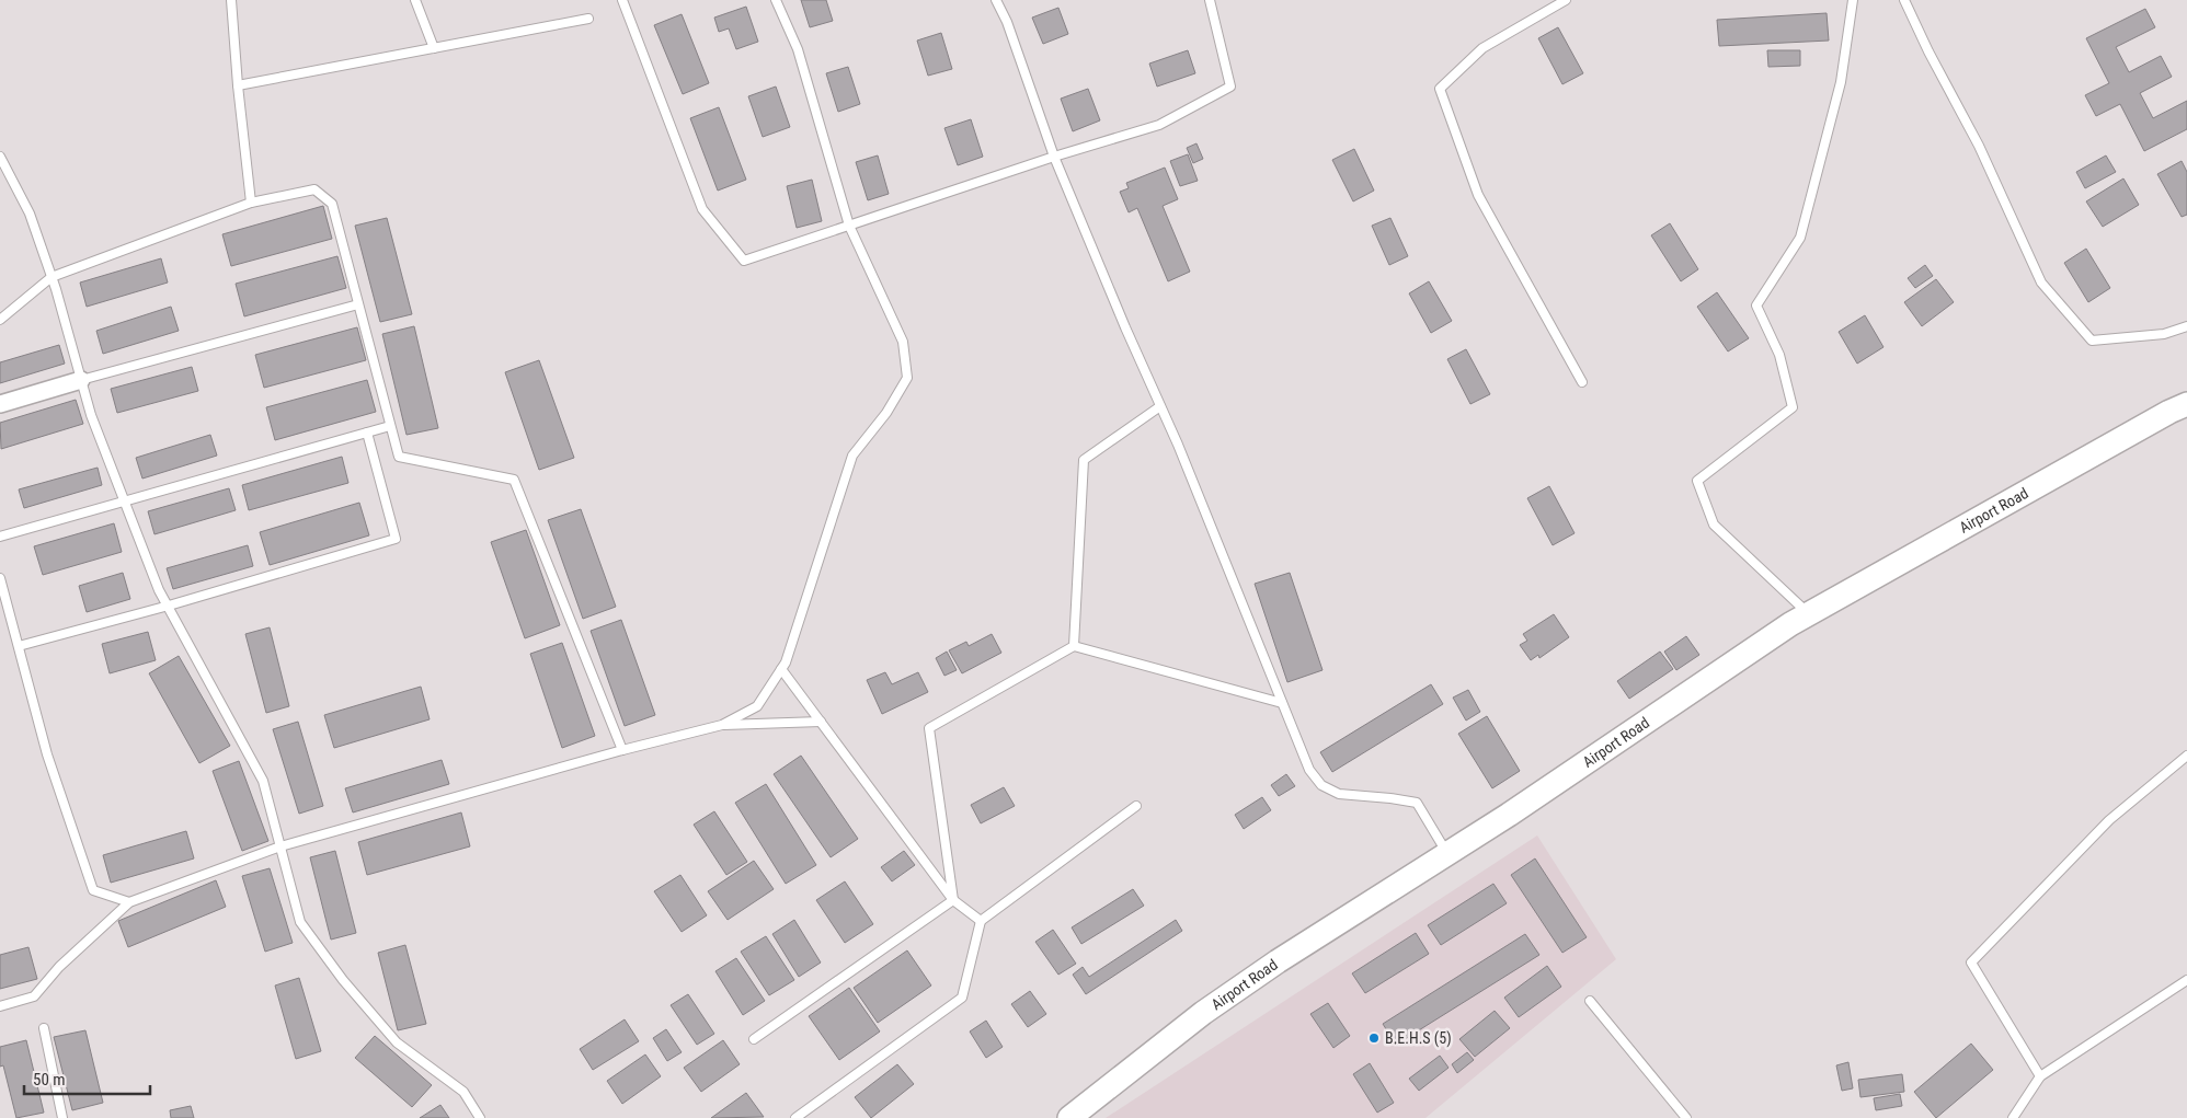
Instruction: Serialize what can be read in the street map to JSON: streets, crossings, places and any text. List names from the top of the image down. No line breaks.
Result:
{"streets":{"main road":["Airport Road"]},"places":["B.E.H.S (5)"],"scale_bar":"50 m"}
